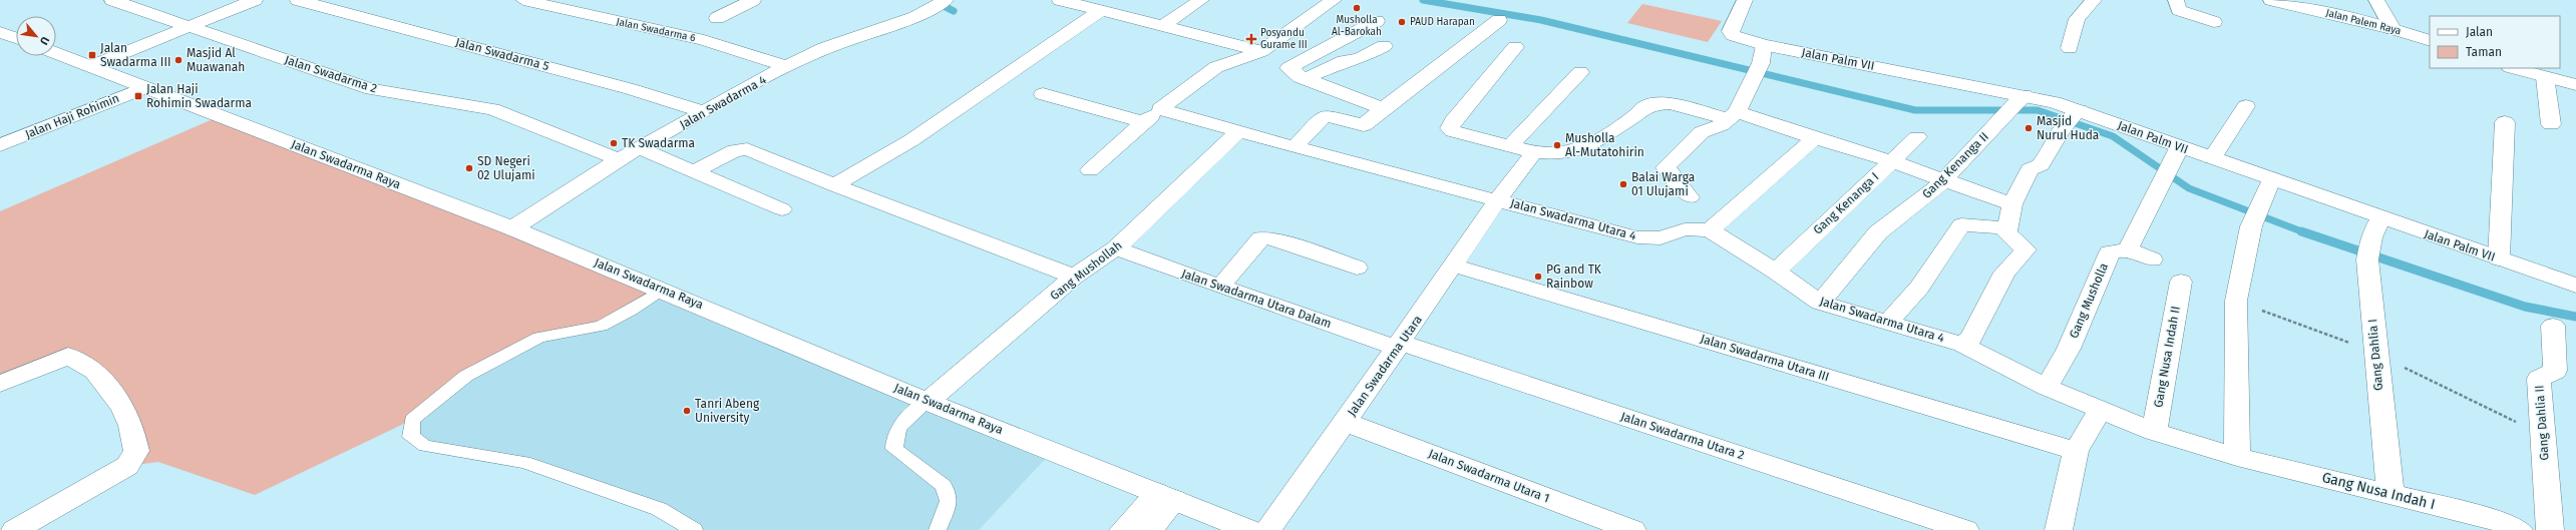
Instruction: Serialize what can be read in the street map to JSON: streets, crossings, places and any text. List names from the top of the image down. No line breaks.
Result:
{"streets":{"street":["Jalan Palem Raya","Jalan Swadarma 6","Jalan Swadarma 5","Jalan Palm VII","Jalan Swadarma 2","Jalan Swadarma 4","Jalan Haji Rohimin","Jalan Swadarma Raya","Gang Kenanga II","Gang Kenanga I","Jalan Swadarma Utara 4","Gang Mushollah","Jalan Swadarma Utara Dalam","Gang Musholla","Gang Dahlia I","Gang Nusa Indah II","Jalan Swadarma Utara III","Jalan Swadarma Utara","Gang Dahlia II","Jalan Swadarma Utara 2","Jalan Swadarma Utara 1","Gang Nusa Indah I"]},"crossings":[["Jalan Swadarma 6","Jalan Swadarma 4"],["Jalan Swadarma 5","Jalan Swadarma 4"],["Jalan Palm VII","Gang Kenanga II"],["Jalan Palm VII","Gang Dahlia I"],["Jalan Swadarma 2","Jalan Swadarma 4"],["Jalan Swadarma 4","Jalan Swadarma Raya"],["Jalan Haji Rohimin","Jalan Swadarma Raya"],["Jalan Swadarma Raya","Gang Mushollah"],["Gang Kenanga II","Jalan Swadarma Utara 4"],["Gang Kenanga I","Jalan Swadarma Utara 4"],["Jalan Swadarma Utara 4","Gang Mushollah"],["Jalan Swadarma Utara 4","Gang Musholla"],["Jalan Swadarma Utara 4","Gang Nusa Indah II"],["Jalan Swadarma Utara 4","Jalan Swadarma Utara"],["Jalan Swadarma Utara 4","Gang Nusa Indah I"],["Gang Mushollah","Jalan Swadarma Utara Dalam"],["Jalan Swadarma Utara Dalam","Jalan Swadarma Utara"],["Jalan Swadarma Utara Dalam","Jalan Swadarma Utara 2"],["Gang Dahlia I","Gang Nusa Indah I"],["Gang Nusa Indah II","Gang Nusa Indah I"],["Jalan Swadarma Utara III","Jalan Swadarma Utara"],["Jalan Swadarma Utara","Jalan Swadarma Utara 2"],["Jalan Swadarma Utara","Jalan Swadarma Utara 1"]],"places":{"other":["Musholla Al-Barokah","PAUD Harapan","Masjid Al Muawanah","Masjid Nurul Huda","TK Swadarma","Musholla Al-Mutatohirin","SD Negeri 02 Ulujami","Balai Warga 01 Ulujami","PG and TK Rainbow","Tanri Abeng University"],"health":["Posyandu Gurame III"],"transit":["Jalan Swadarma III","Jalan Haji Rohimin Swadarma"]},"legend":["Jalan","Taman"],"north":"bottom right"}
